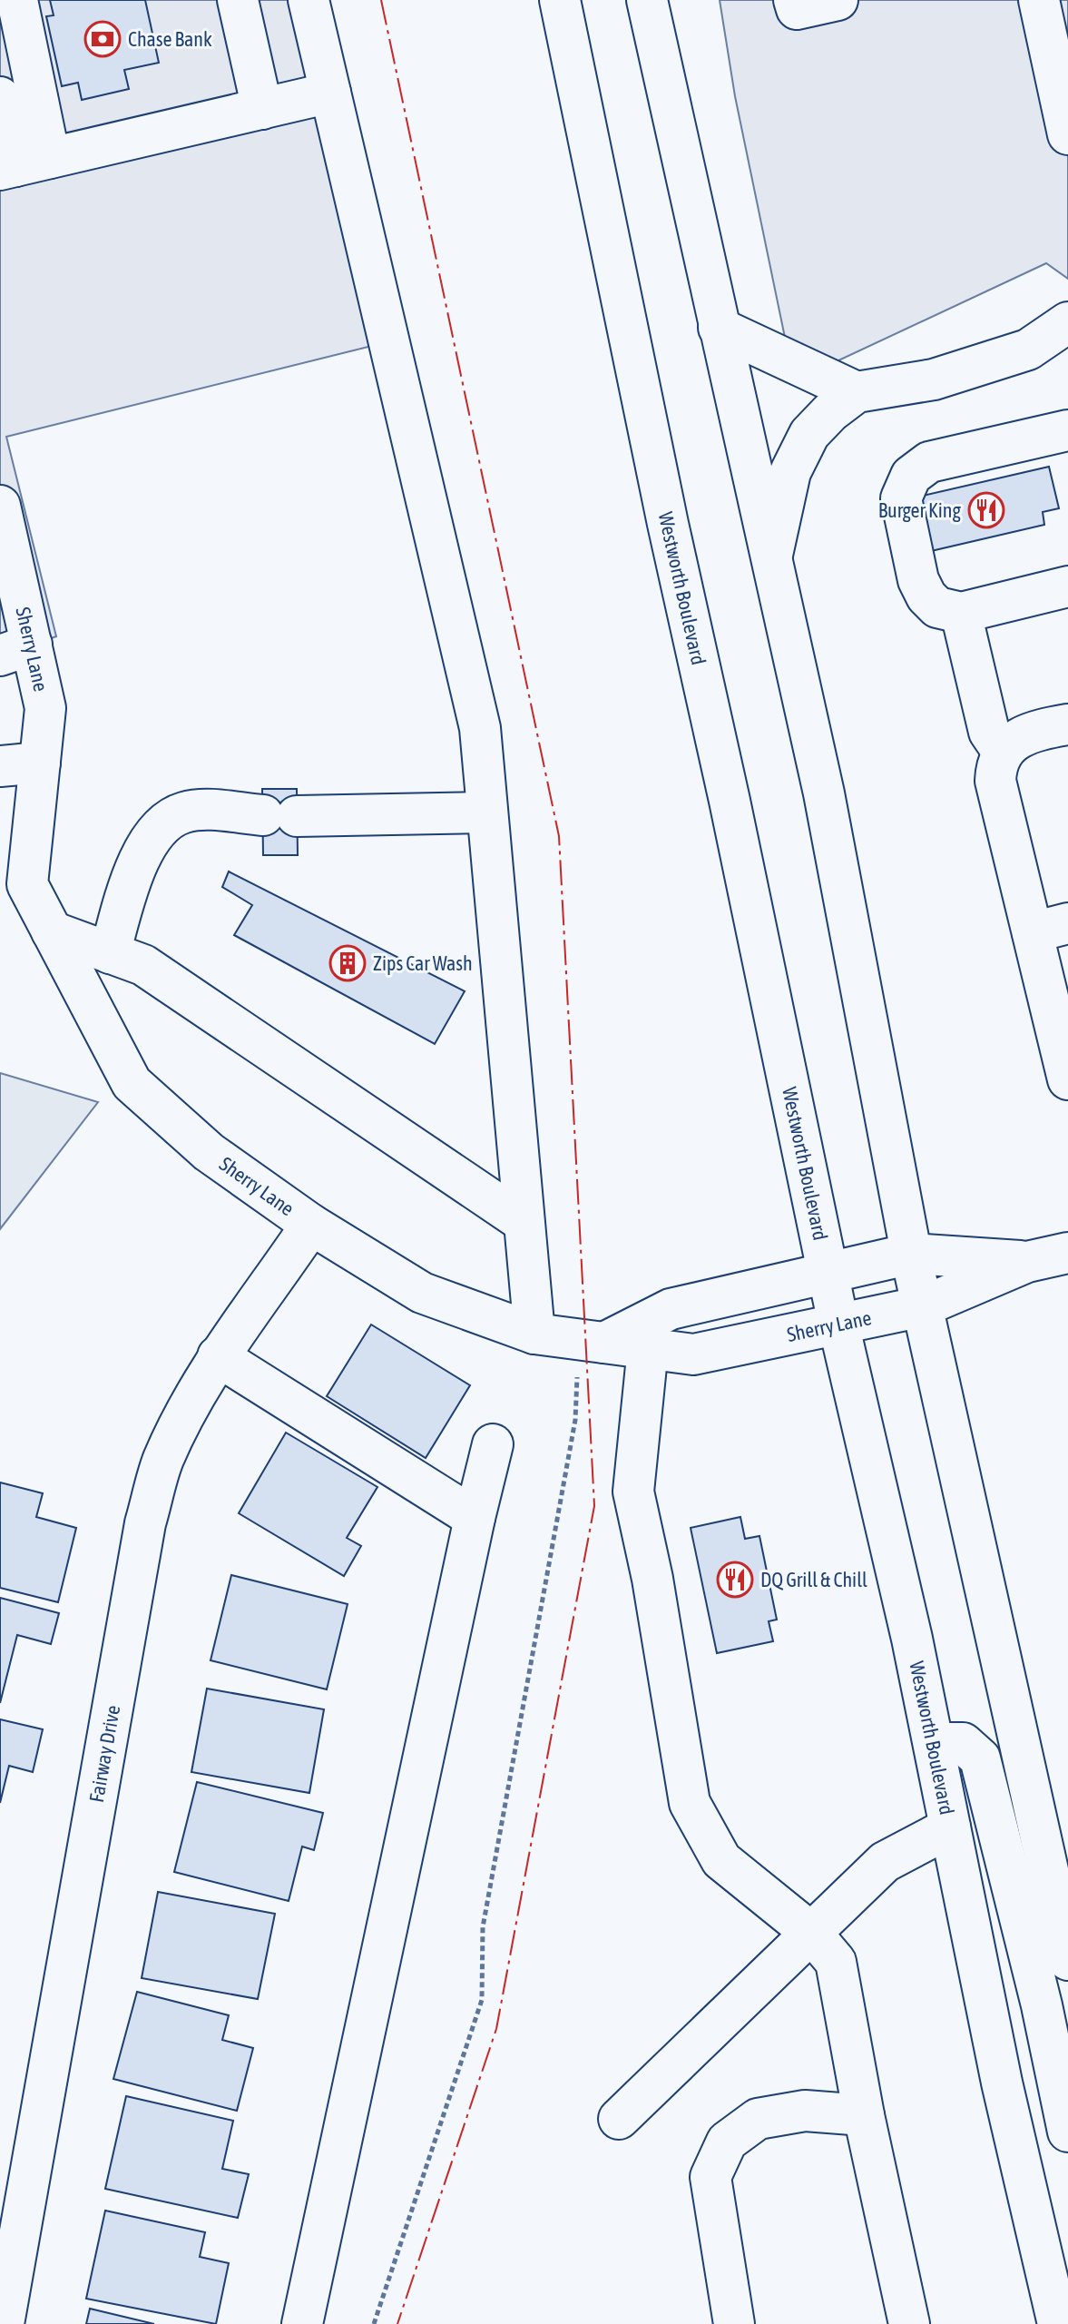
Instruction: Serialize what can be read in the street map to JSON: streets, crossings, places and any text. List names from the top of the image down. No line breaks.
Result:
{"streets":{"main road":["Westworth Boulevard","Sherry Lane","Fairway Drive"]},"crossings":[["Westworth Boulevard","Sherry Lane"],["Sherry Lane","Fairway Drive"]],"places":{"bank":["Chase Bank"],"restaurant":["Burger King","DQ Grill & Chill"],"building":["Zips Car Wash"]}}
